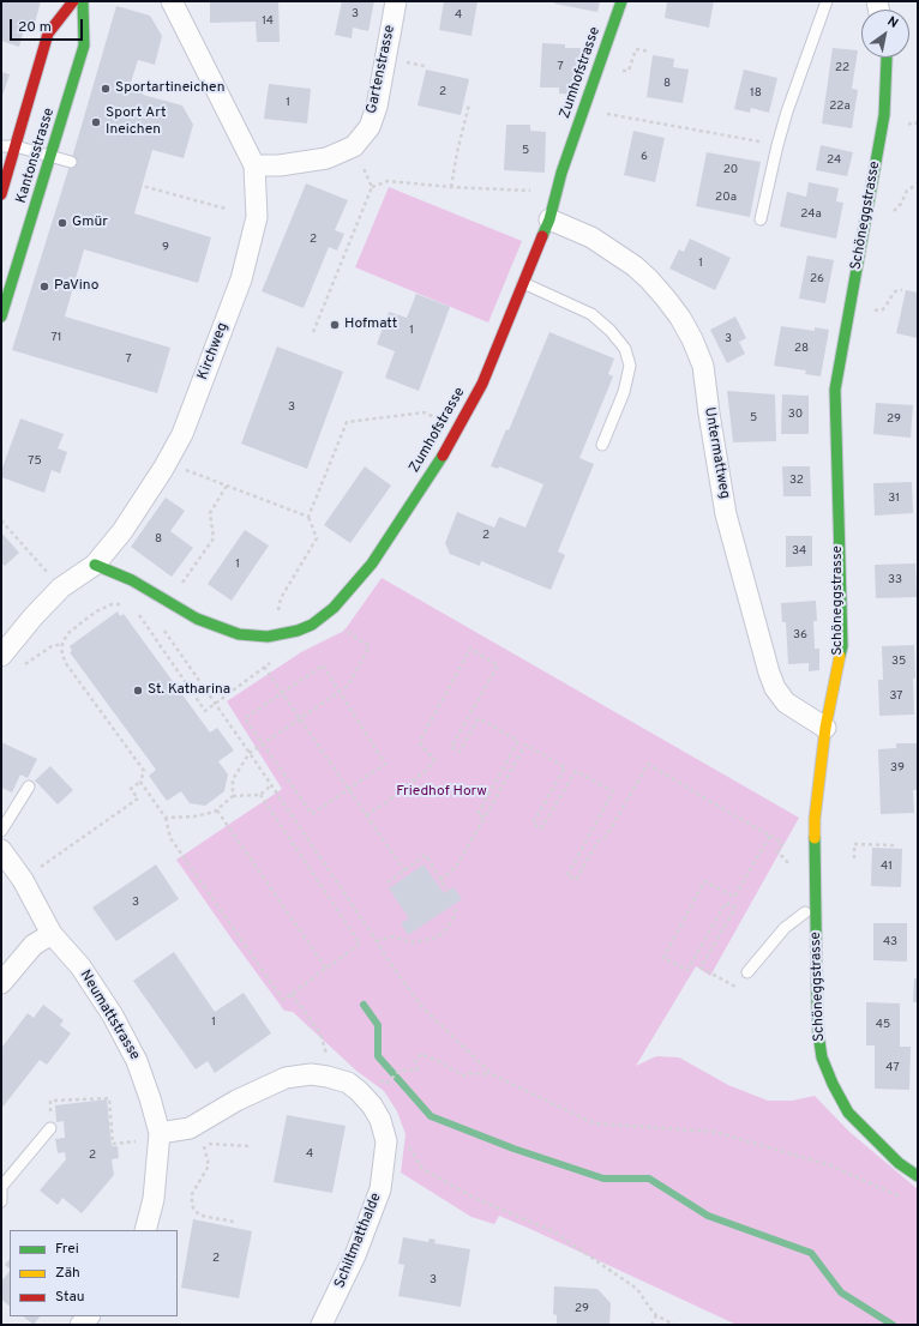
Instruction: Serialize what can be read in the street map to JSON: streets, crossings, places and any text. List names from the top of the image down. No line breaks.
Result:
{"streets":{"street":["Gartenstrasse","Zumhofstrasse","Kantonsstrasse","Schöneggstrasse","Kirchweg","Untermattweg","Neumattstrasse","Schiltmatthalde"]},"crossings":[["Gartenstrasse","Kirchweg"],["Zumhofstrasse","Kirchweg"],["Zumhofstrasse","Untermattweg"],["Schöneggstrasse","Untermattweg"],["Neumattstrasse","Schiltmatthalde"]],"parks":["Friedhof Horw"],"places":["Sportartineichen","Sport Art Ineichen","Gmür","PaVino","Hofmatt","St. Katharina"],"house_numbers":["3","4","14","7","22","8","2","18","1","22a","5","6","24","20","20a","24a","2","9","1","26","1","71","3","28","7","3","30","5","29","75","32","31","2","8","34","1","33","36","35","37","39","41","3","43","1","45","47","4","2","2","3","29"],"legend":["Frei","Zäh","Stau"],"scale_bar":"20 m","north":"top right"}
